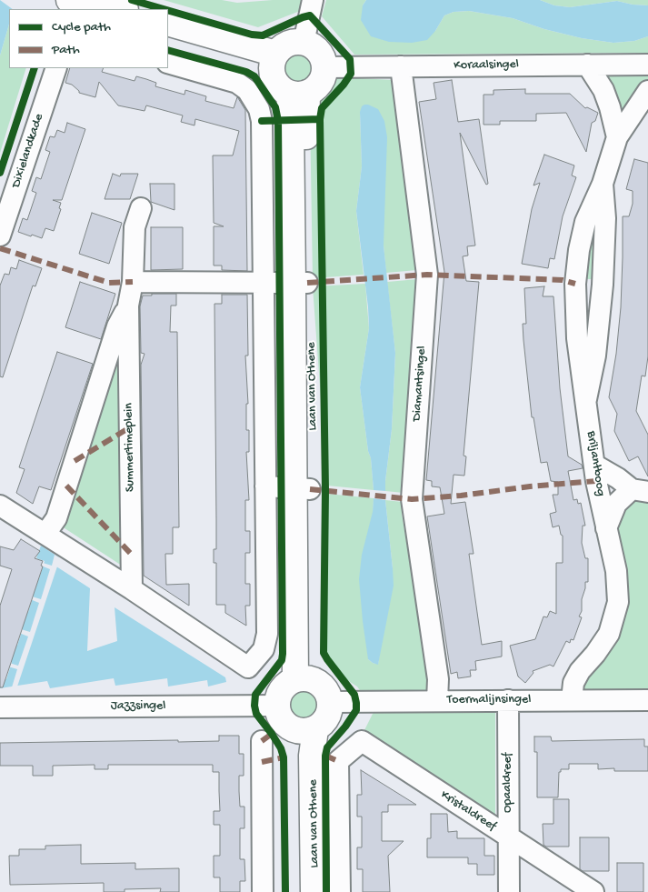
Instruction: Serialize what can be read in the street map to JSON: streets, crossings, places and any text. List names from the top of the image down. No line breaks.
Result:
{"streets":{"street":["Koraalsingel","Dixielandkade","Diamantsingel","Laan van Othene","Summertimeplein","Briljantboog","Toermalijnsingel","Jazzsingel","Opaaldreef","Kristaldreef"]},"crossings":[["Koraalsingel","Diamantsingel"],["Koraalsingel","Laan van Othene"],["Diamantsingel","Toermalijnsingel"],["Laan van Othene","Toermalijnsingel"],["Laan van Othene","Jazzsingel"],["Laan van Othene","Kristaldreef"],["Briljantboog","Toermalijnsingel"],["Toermalijnsingel","Jazzsingel"],["Toermalijnsingel","Opaaldreef"],["Opaaldreef","Kristaldreef"]],"legend":["Cycle path","Path"]}
